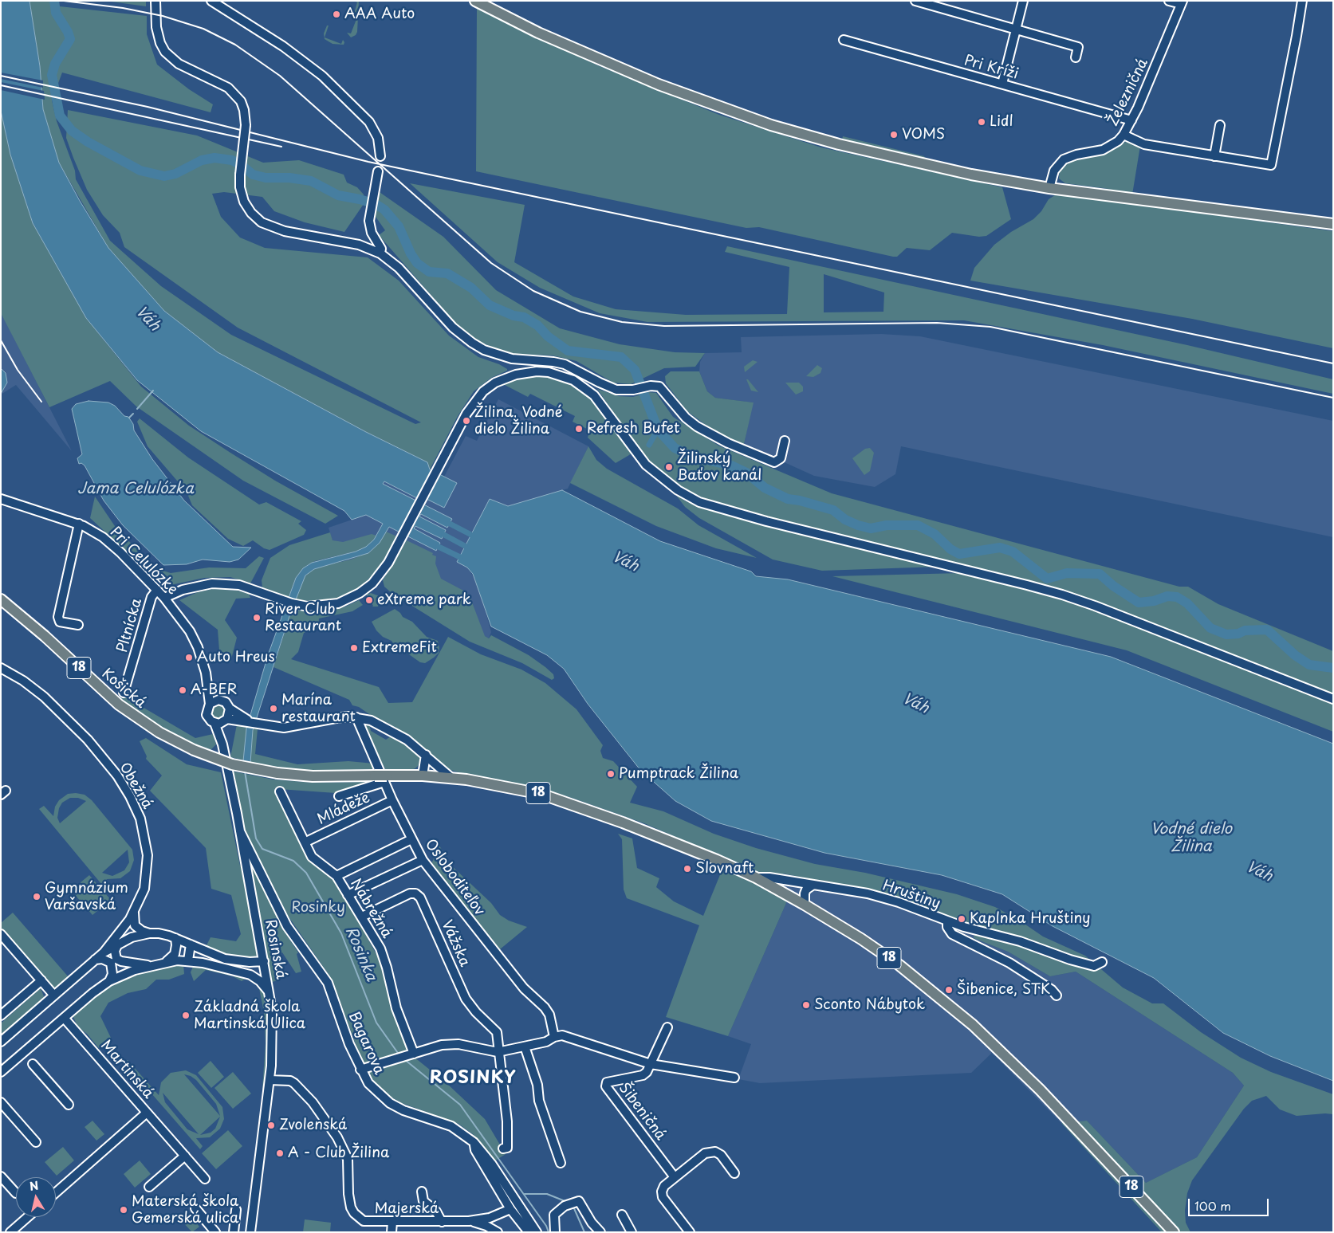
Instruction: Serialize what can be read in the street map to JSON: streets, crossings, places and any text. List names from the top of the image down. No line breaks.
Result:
{"streets":{"main road":["18","Košická"],"street":["Pri Kríži","Železničná","Pri Celulózke","Pltnícka","Obežná","Mládeže","Osloboditeľov","Hruštiny","Nábrežná","Vážska","Rosinská","Bagarova","Martinská","Šibeničná","Majerská"]},"crossings":[["Pri Kríži","Železničná"],["Pri Celulózke","Pltnícka"],["Pri Celulózke","18"],["Pri Celulózke","Osloboditeľov"],["Pri Celulózke","Rosinská"],["18","Košická"],["18","Osloboditeľov"],["18","Hruštiny"],["Košická","Osloboditeľov"],["Mládeže","Osloboditeľov"],["Mládeže","Nábrežná"],["Nábrežná","Vážska"],["Rosinská","Bagarova"],["Rosinská","Majerská"]],"districts":["ROSINKY"],"water":["Váh","Jama Celulózka","Vodné dielo Žilina","Rosinka"],"parks":["Rosinky"],"places":["AAA Auto","Lidl","VOMS","Žilina, Vodné dielo Žilina","Refresh Bufet","Žilinský Baťov kanál","eXtreme park","River Club Restaurant","ExtremeFit","Auto Hreus","A-BER","Marína restaurant","Pumptrack Žilina","Slovnaft","Gymnázium Varšavská","Kaplnka Hruštiny","Šibenice, STK","Sconto Nábytok","Základná škola Martinská Ulica","Zvolenská","A - Club Žilina","Materská škola Gemerská ulica"],"scale_bar":"100 m","north":"top"}
